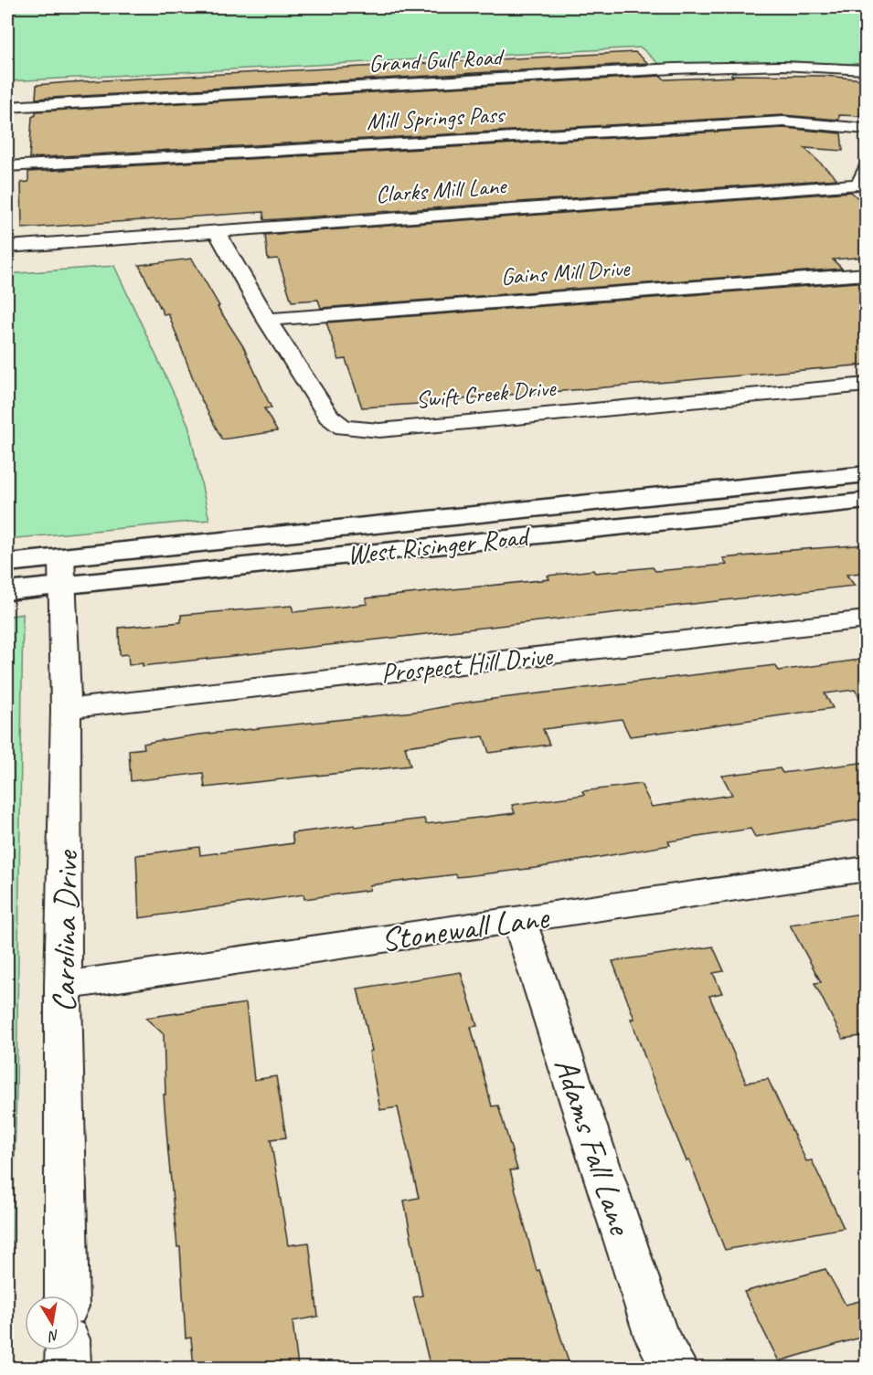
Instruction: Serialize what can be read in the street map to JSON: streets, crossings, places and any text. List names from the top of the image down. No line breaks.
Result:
{"streets":{"main road":["West Risinger Road"],"street":["Grand Gulf Road","Mill Springs Pass","Clarks Mill Lane","Gains Mill Drive","Swift Creek Drive","Prospect Hill Drive","Stonewall Lane","Carolina Drive","Adams Fall Lane"]},"crossings":[["Clarks Mill Lane","Swift Creek Drive"],["Gains Mill Drive","Swift Creek Drive"],["West Risinger Road","Carolina Drive"],["Prospect Hill Drive","Carolina Drive"],["Stonewall Lane","Carolina Drive"],["Stonewall Lane","Adams Fall Lane"]],"north":"bottom"}
